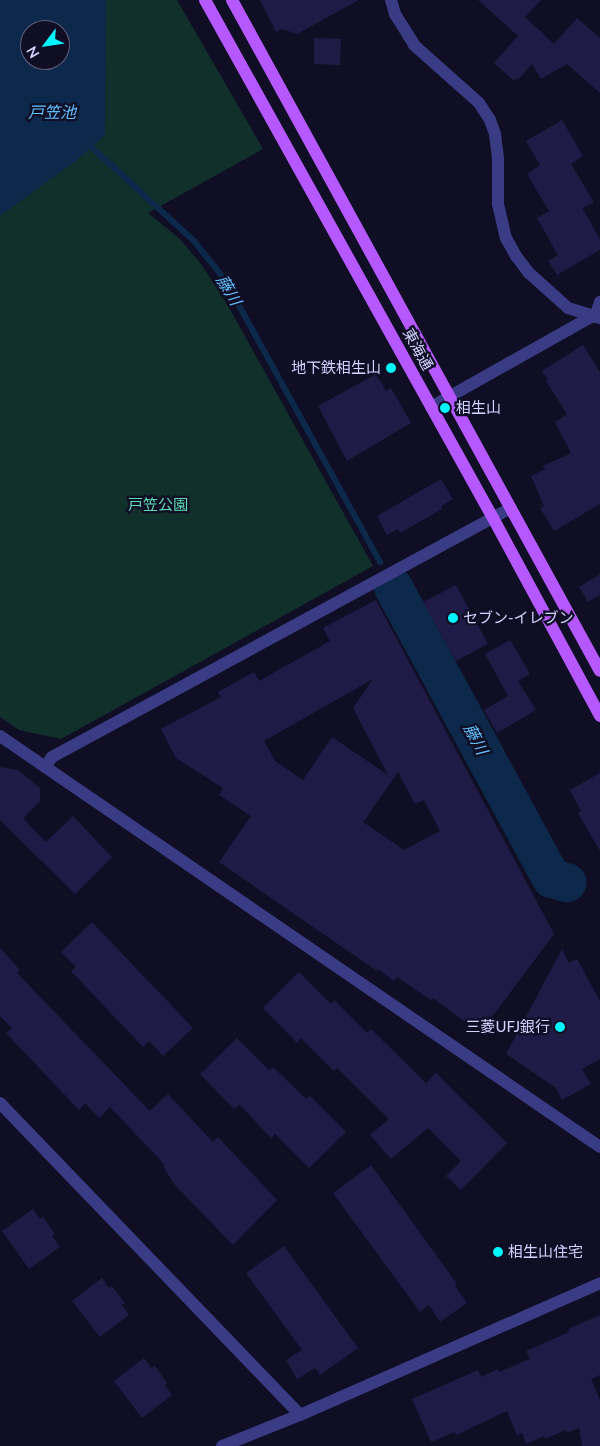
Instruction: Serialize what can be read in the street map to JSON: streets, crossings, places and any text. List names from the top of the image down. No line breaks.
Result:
{"streets":{"main road":["東海通"]},"water":["戸笠池","藤川"],"parks":["戸笠公園"],"places":["地下鉄相生山","相生山","セブン-イレブン","三菱UFJ銀行","相生山住宅"],"north":"bottom left"}
